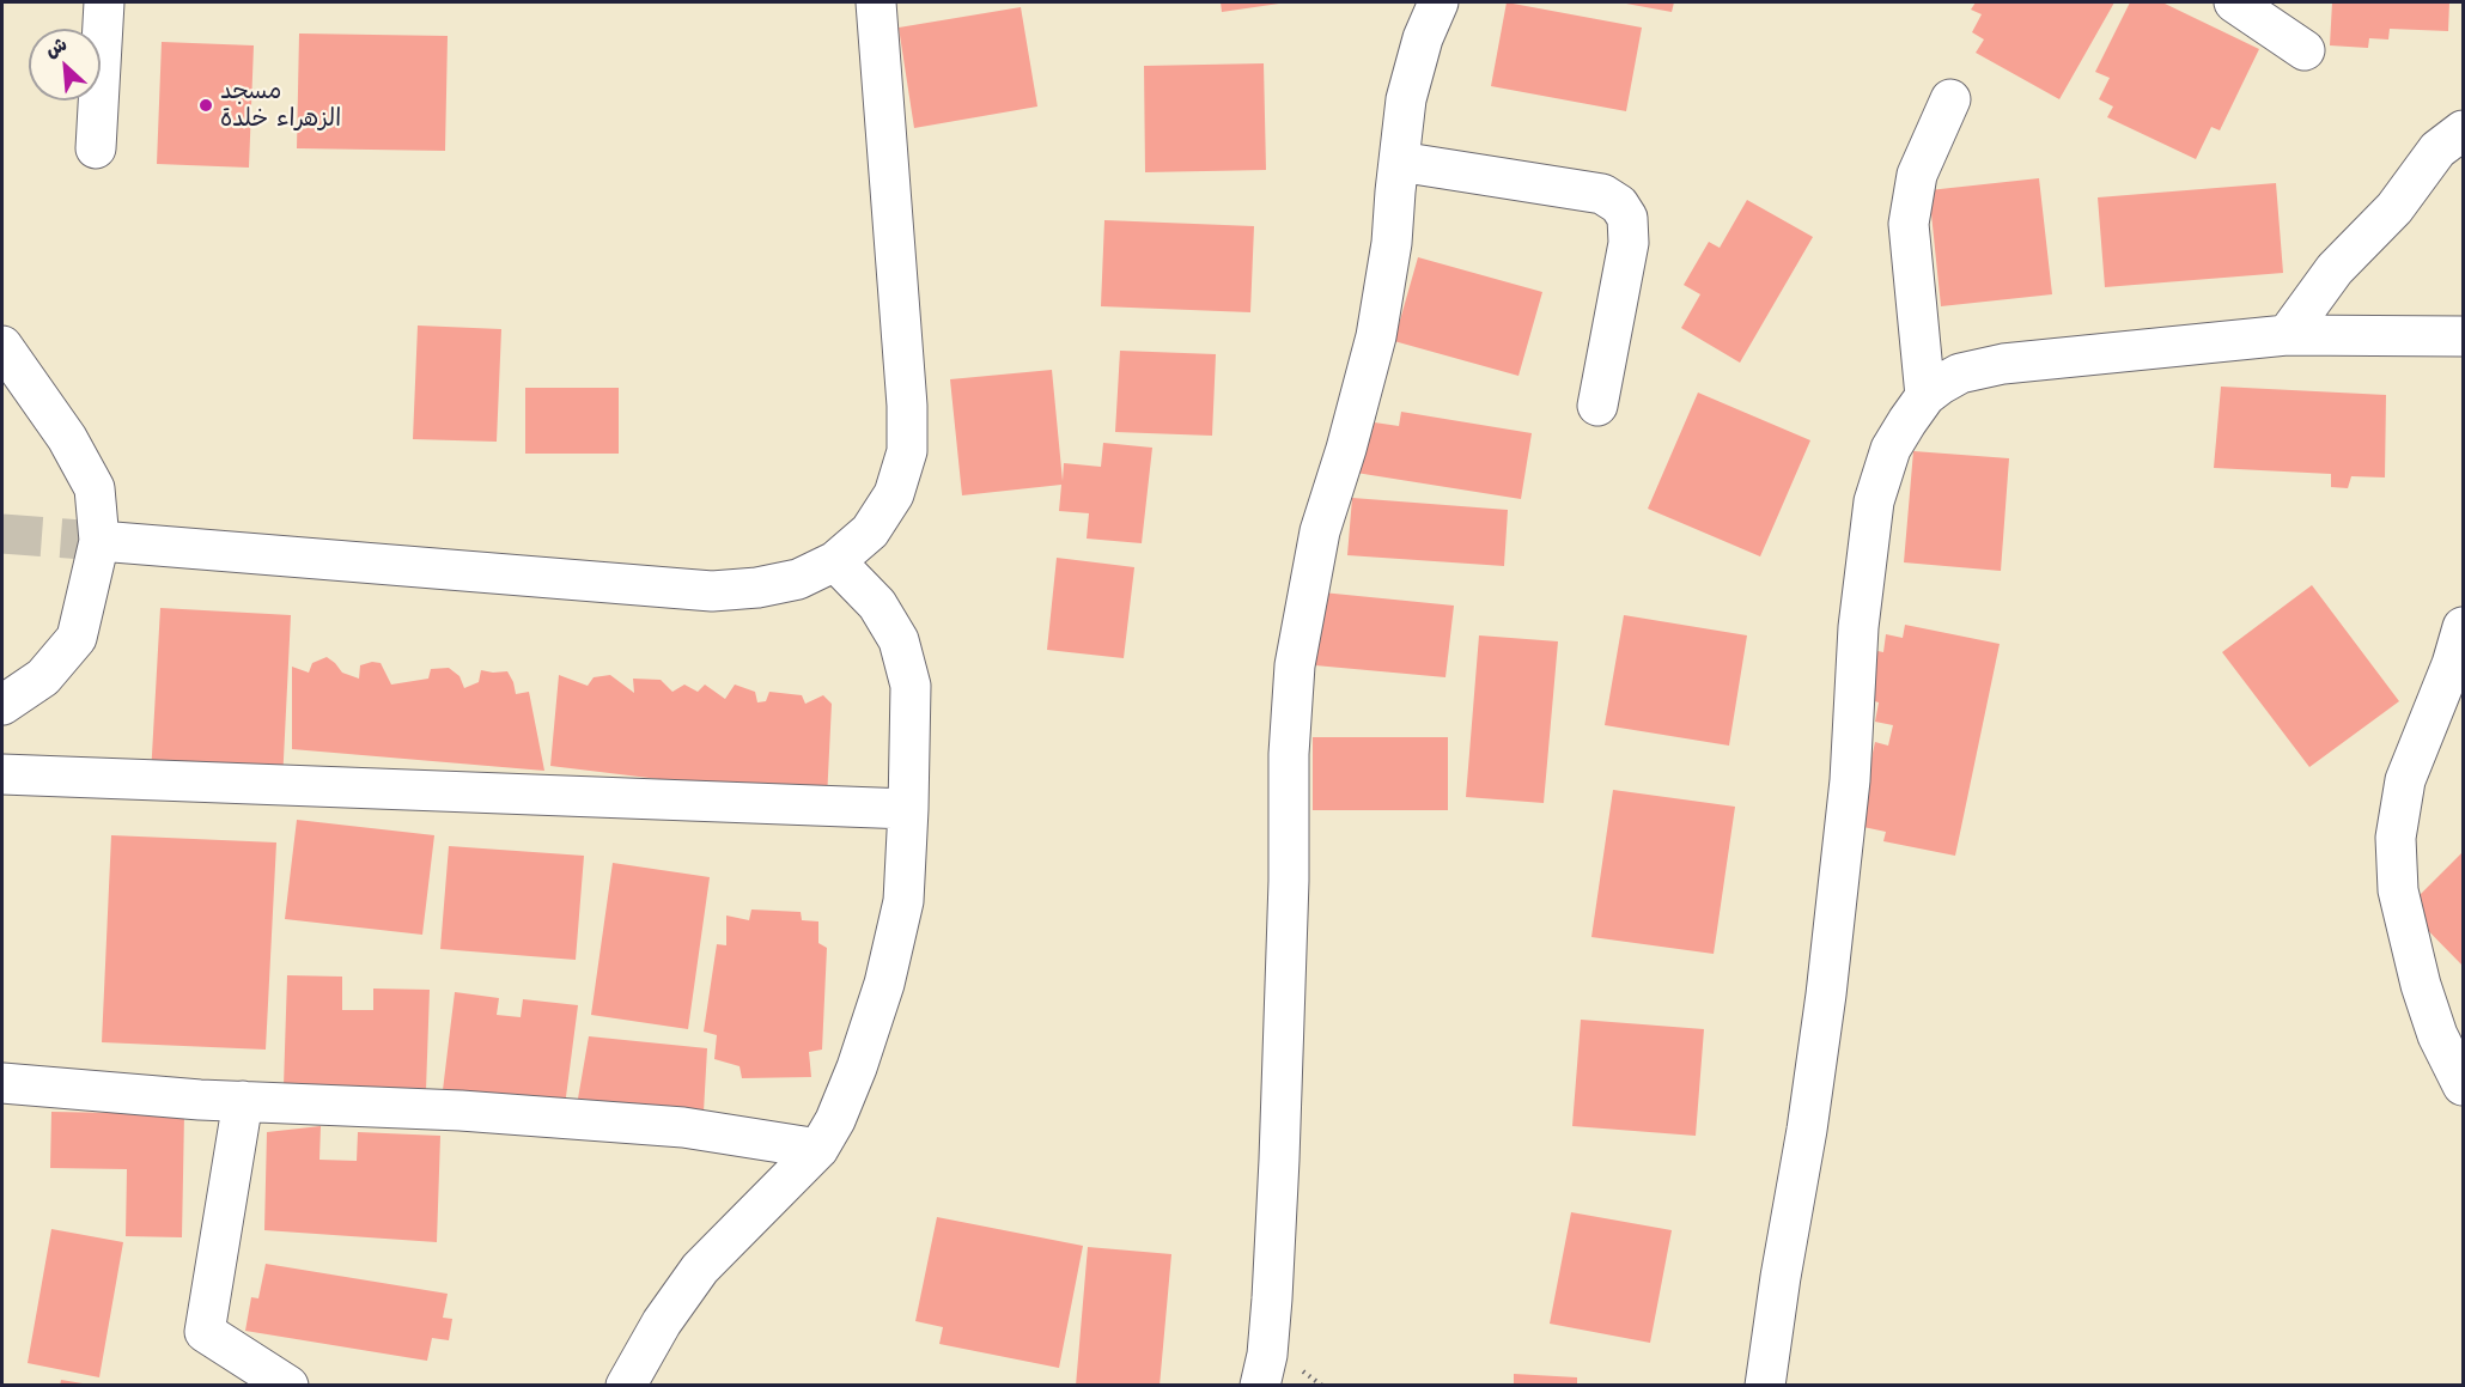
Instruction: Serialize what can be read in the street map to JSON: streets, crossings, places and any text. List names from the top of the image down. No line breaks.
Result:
{"places":["مسجد الزهراء خلدة"],"north":"top left"}
